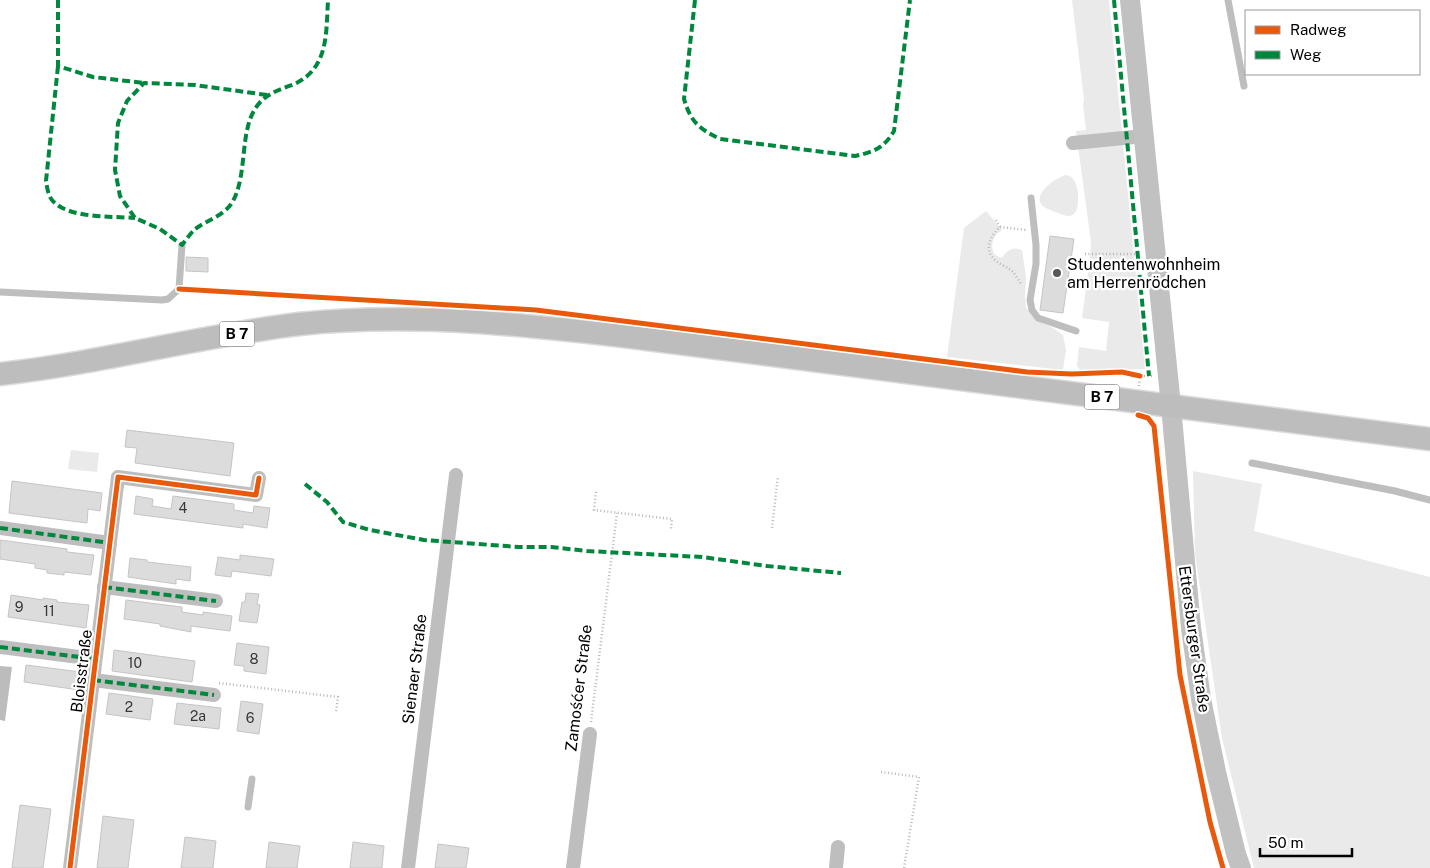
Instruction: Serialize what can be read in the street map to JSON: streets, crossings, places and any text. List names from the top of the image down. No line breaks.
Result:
{"streets":{"main road":["B 7"],"street":["Ettersburger Straße","Sienaer Straße","Bloisstraße","Zamośćer Straße"]},"crossings":[["B 7","Ettersburger Straße"]],"places":["Studentenwohnheim am Herrenrödchen"],"house_numbers":["4","9","11","8","10","2","2a","6"],"legend":["Radweg","Weg"],"scale_bar":"50 m"}
